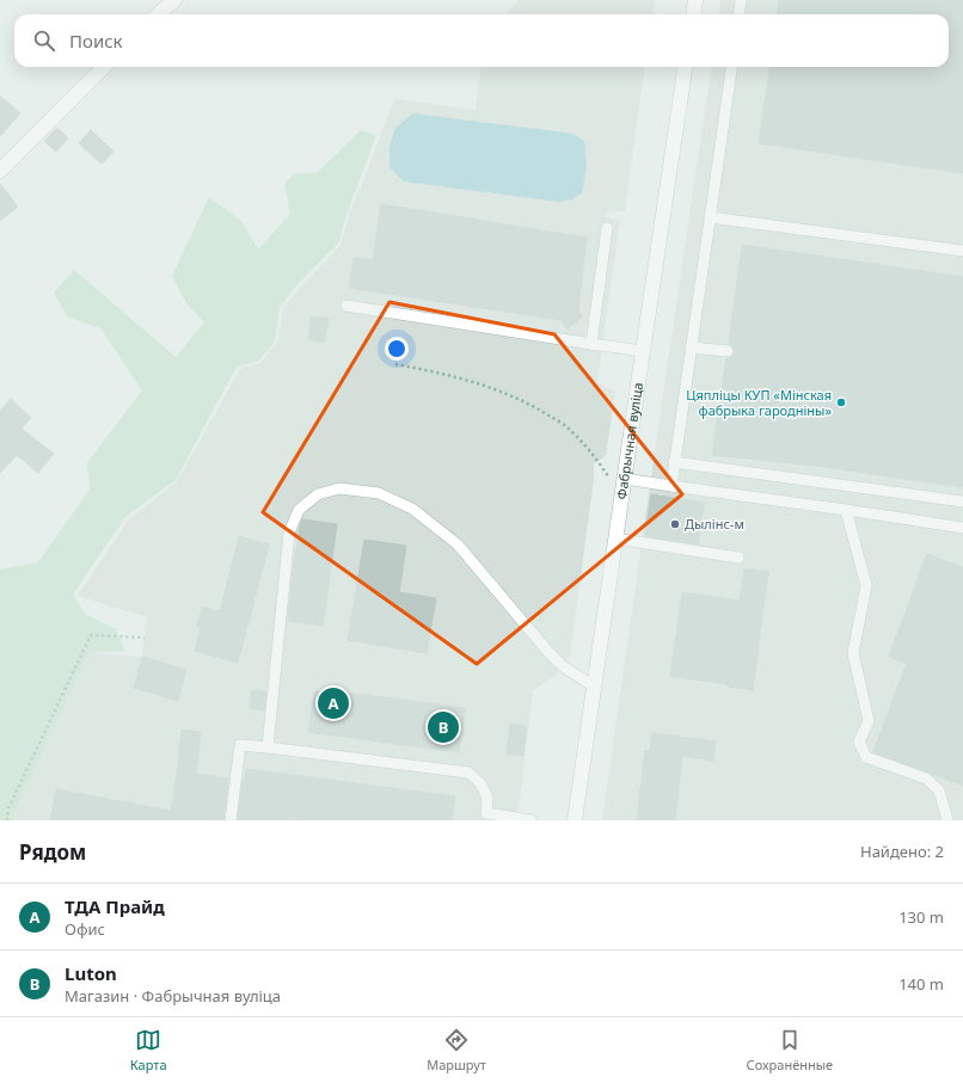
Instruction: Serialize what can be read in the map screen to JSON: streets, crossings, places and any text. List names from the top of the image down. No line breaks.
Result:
{"streets":{"street":["Фабрычная вуліца"]},"places":["Цяпліцы КУП «Мінская фабрыка гародніны»","Дылінс-м"],"page":{"search":"Поиск","pins":["A","B"],"heading":["Рядом","Найдено: 2"],"list":[{"mark":"A","name":"ТДА Прайд","note":"Офис","value":"130 m"},{"mark":"B","name":"Luton","note":"Магазин · Фабрычная вуліца","value":"140 m"}],"nav":["Карта","Маршрут","Сохранённые"]}}
